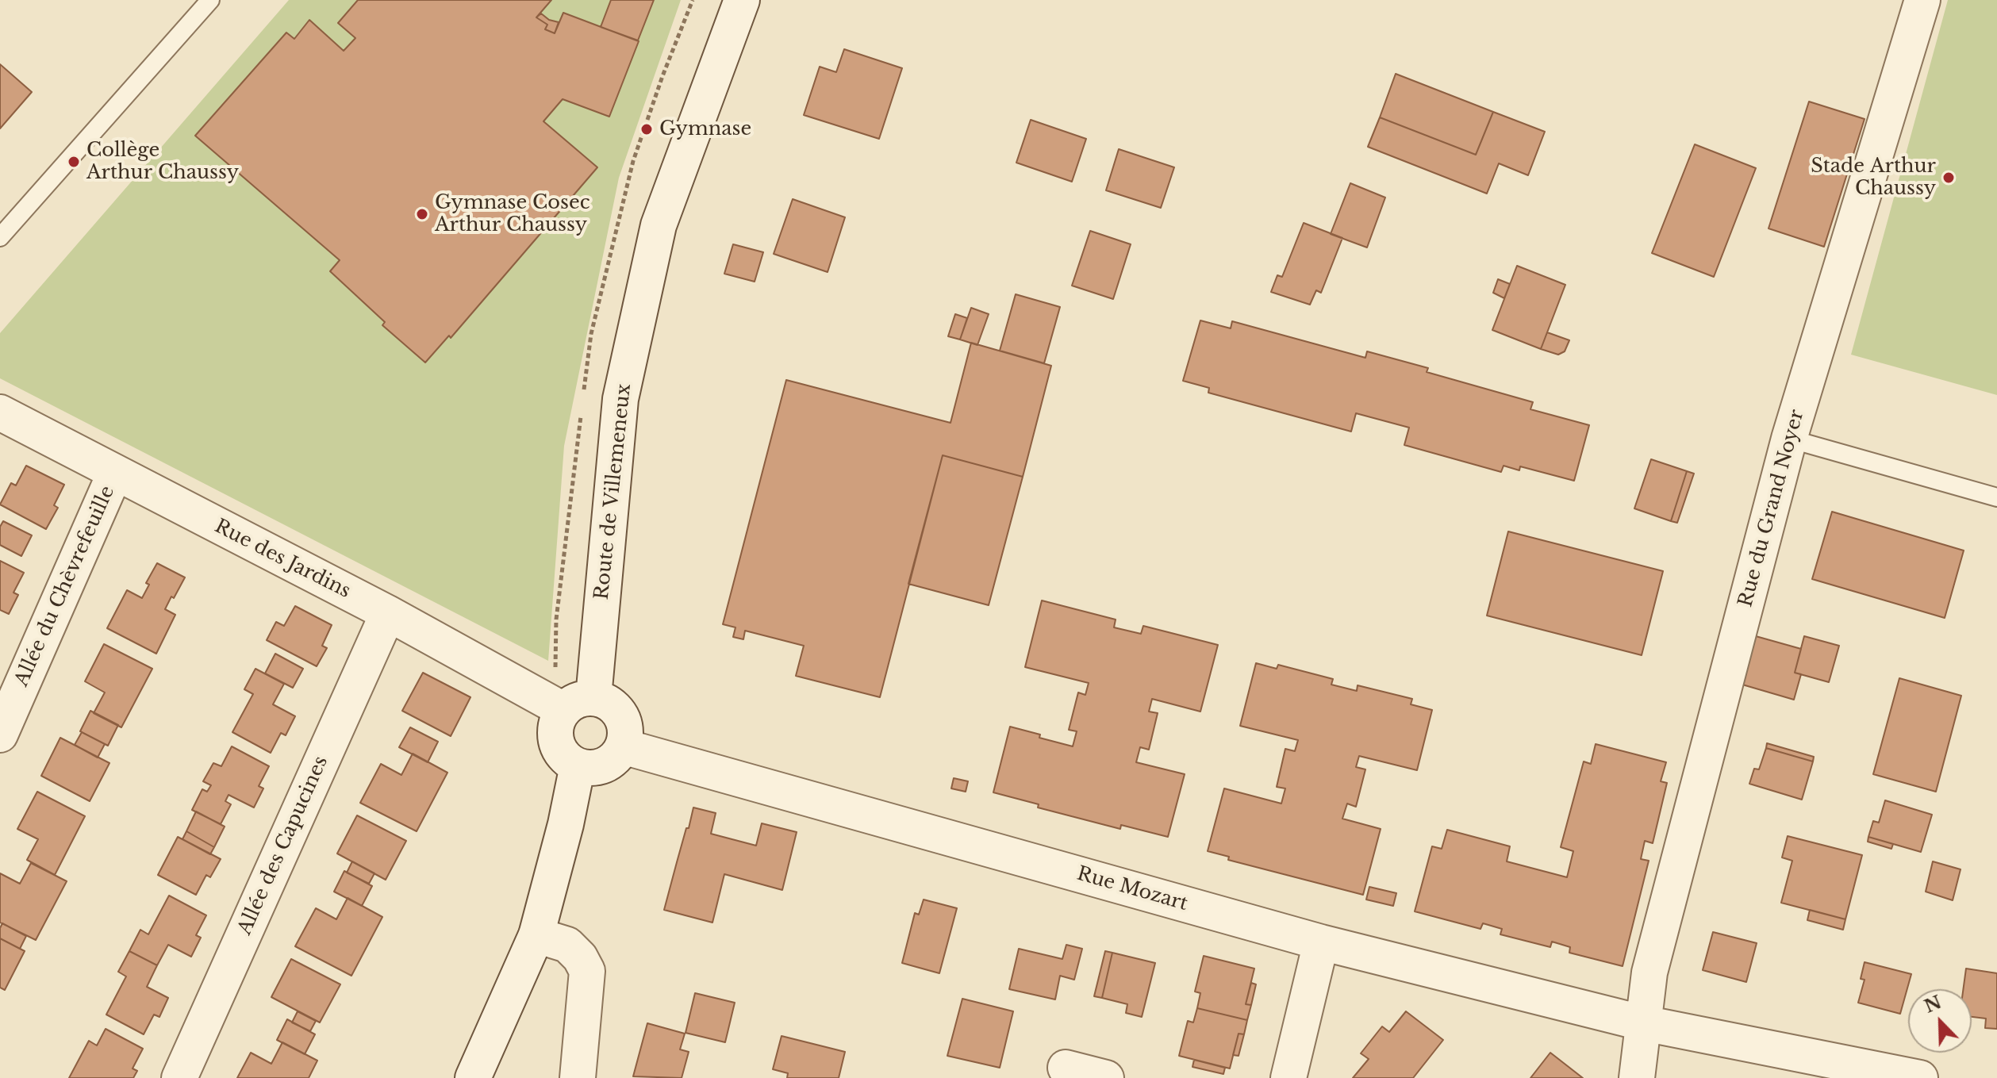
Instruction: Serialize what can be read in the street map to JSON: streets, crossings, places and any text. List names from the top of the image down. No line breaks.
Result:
{"streets":{"street":["Route de Villemeneux","Rue du Grand Noyer","Rue des Jardins","Allée du Chèvrefeuille","Allée des Capucines","Rue Mozart"]},"crossings":[["Route de Villemeneux","Rue des Jardins"],["Route de Villemeneux","Rue Mozart"],["Rue du Grand Noyer","Rue Mozart"],["Rue des Jardins","Allée du Chèvrefeuille"],["Rue des Jardins","Allée des Capucines"],["Rue des Jardins","Rue Mozart"]],"places":["Gymnase","Collège Arthur Chaussy","Stade Arthur Chaussy","Gymnase Cosec Arthur Chaussy"],"north":"top left"}
